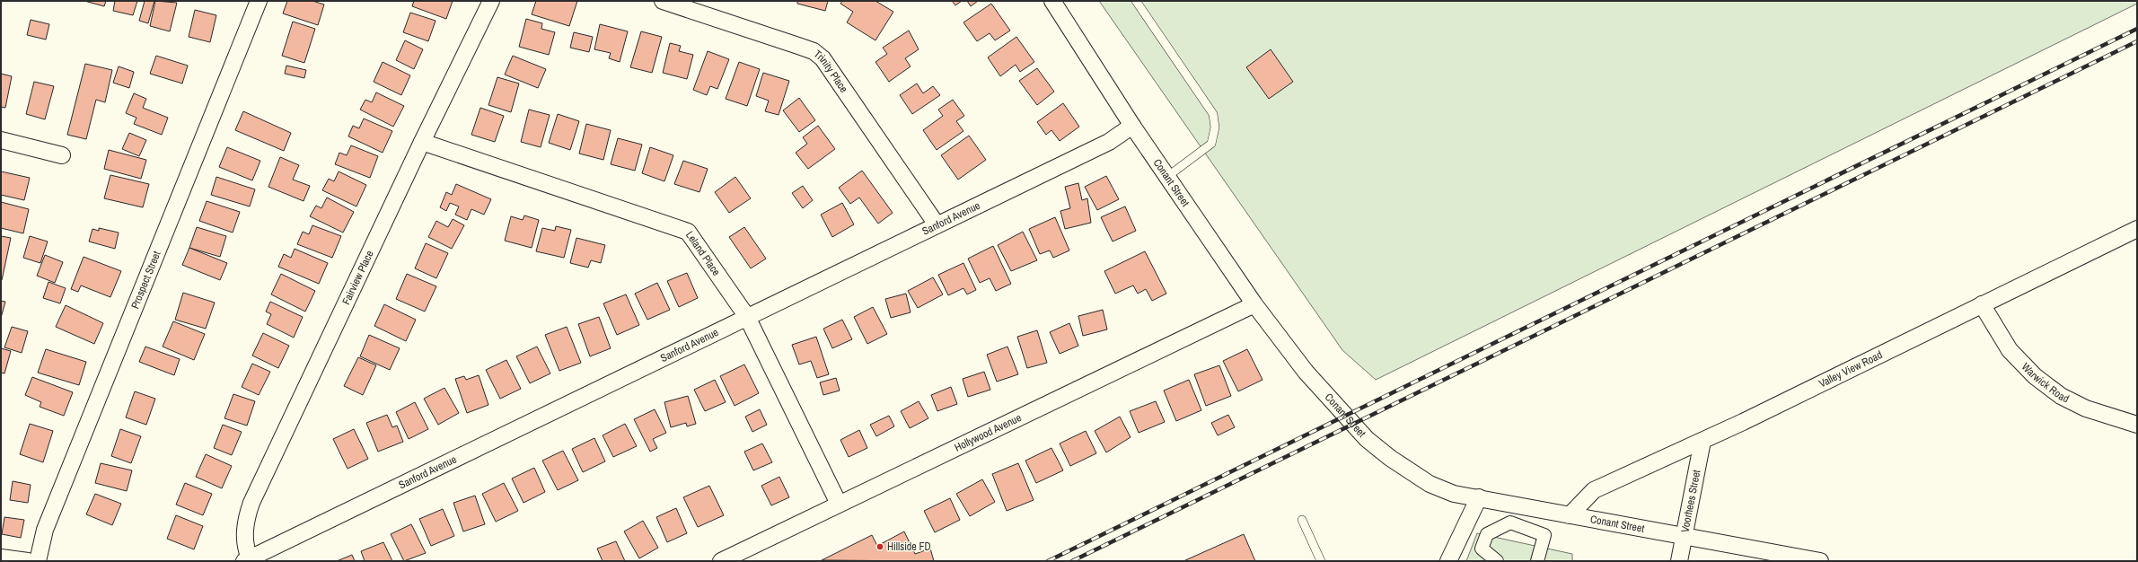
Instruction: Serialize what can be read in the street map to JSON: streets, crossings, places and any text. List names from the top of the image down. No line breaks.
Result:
{"streets":{"street":["Trinity Place","Conant Street","Sanford Avenue","Leland Place","Fairview Place","Prospect Street","Valley View Road","Warwick Road","Hollywood Avenue","Voorhees Street"]},"crossings":[["Trinity Place","Sanford Avenue"],["Conant Street","Sanford Avenue"],["Conant Street","Valley View Road"],["Conant Street","Hollywood Avenue"],["Conant Street","Voorhees Street"],["Sanford Avenue","Leland Place"],["Sanford Avenue","Fairview Place"],["Leland Place","Fairview Place"],["Leland Place","Hollywood Avenue"],["Valley View Road","Warwick Road"],["Valley View Road","Voorhees Street"]],"places":["Hillside FD"]}
